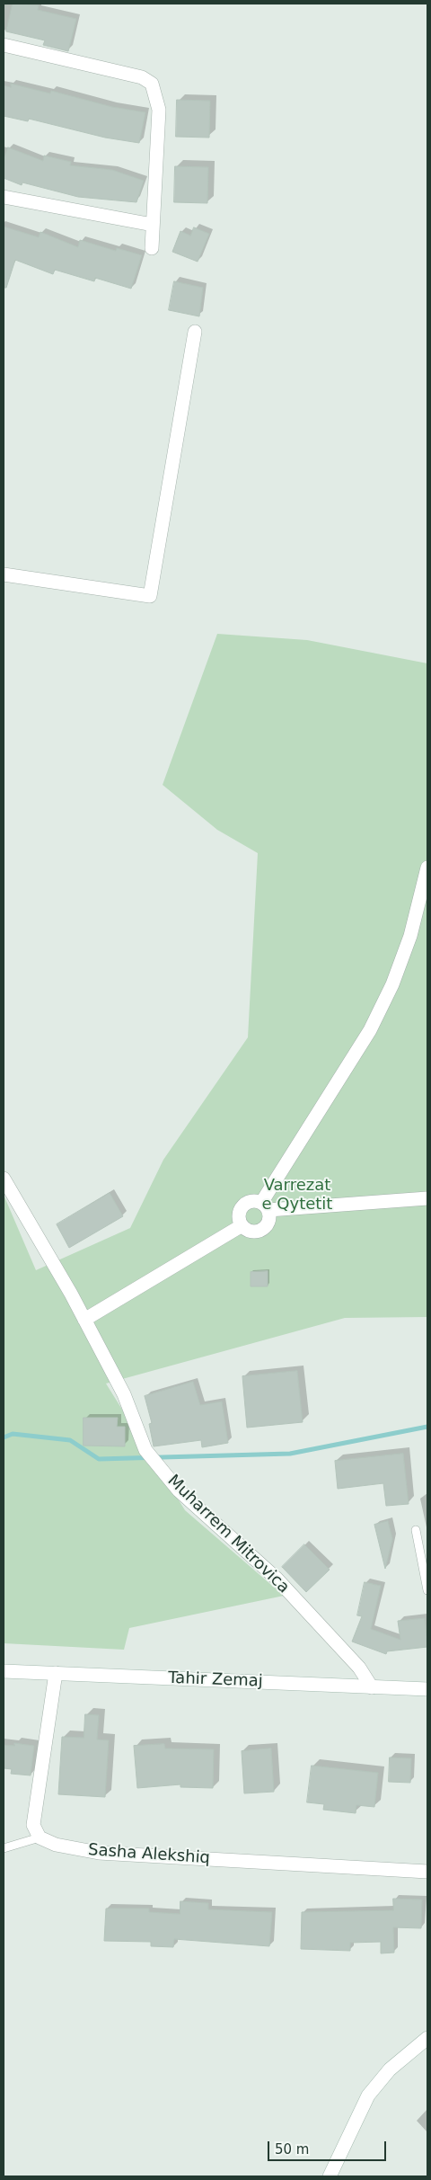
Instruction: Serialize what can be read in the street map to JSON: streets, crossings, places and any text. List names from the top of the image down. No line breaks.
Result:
{"streets":{"street":["Muharrem Mitrovica","Tahir Zemaj","Sasha Alekshiq"]},"crossings":[["Muharrem Mitrovica","Tahir Zemaj"]],"parks":["Varrezat e Qytetit"],"scale_bar":"50 m"}
